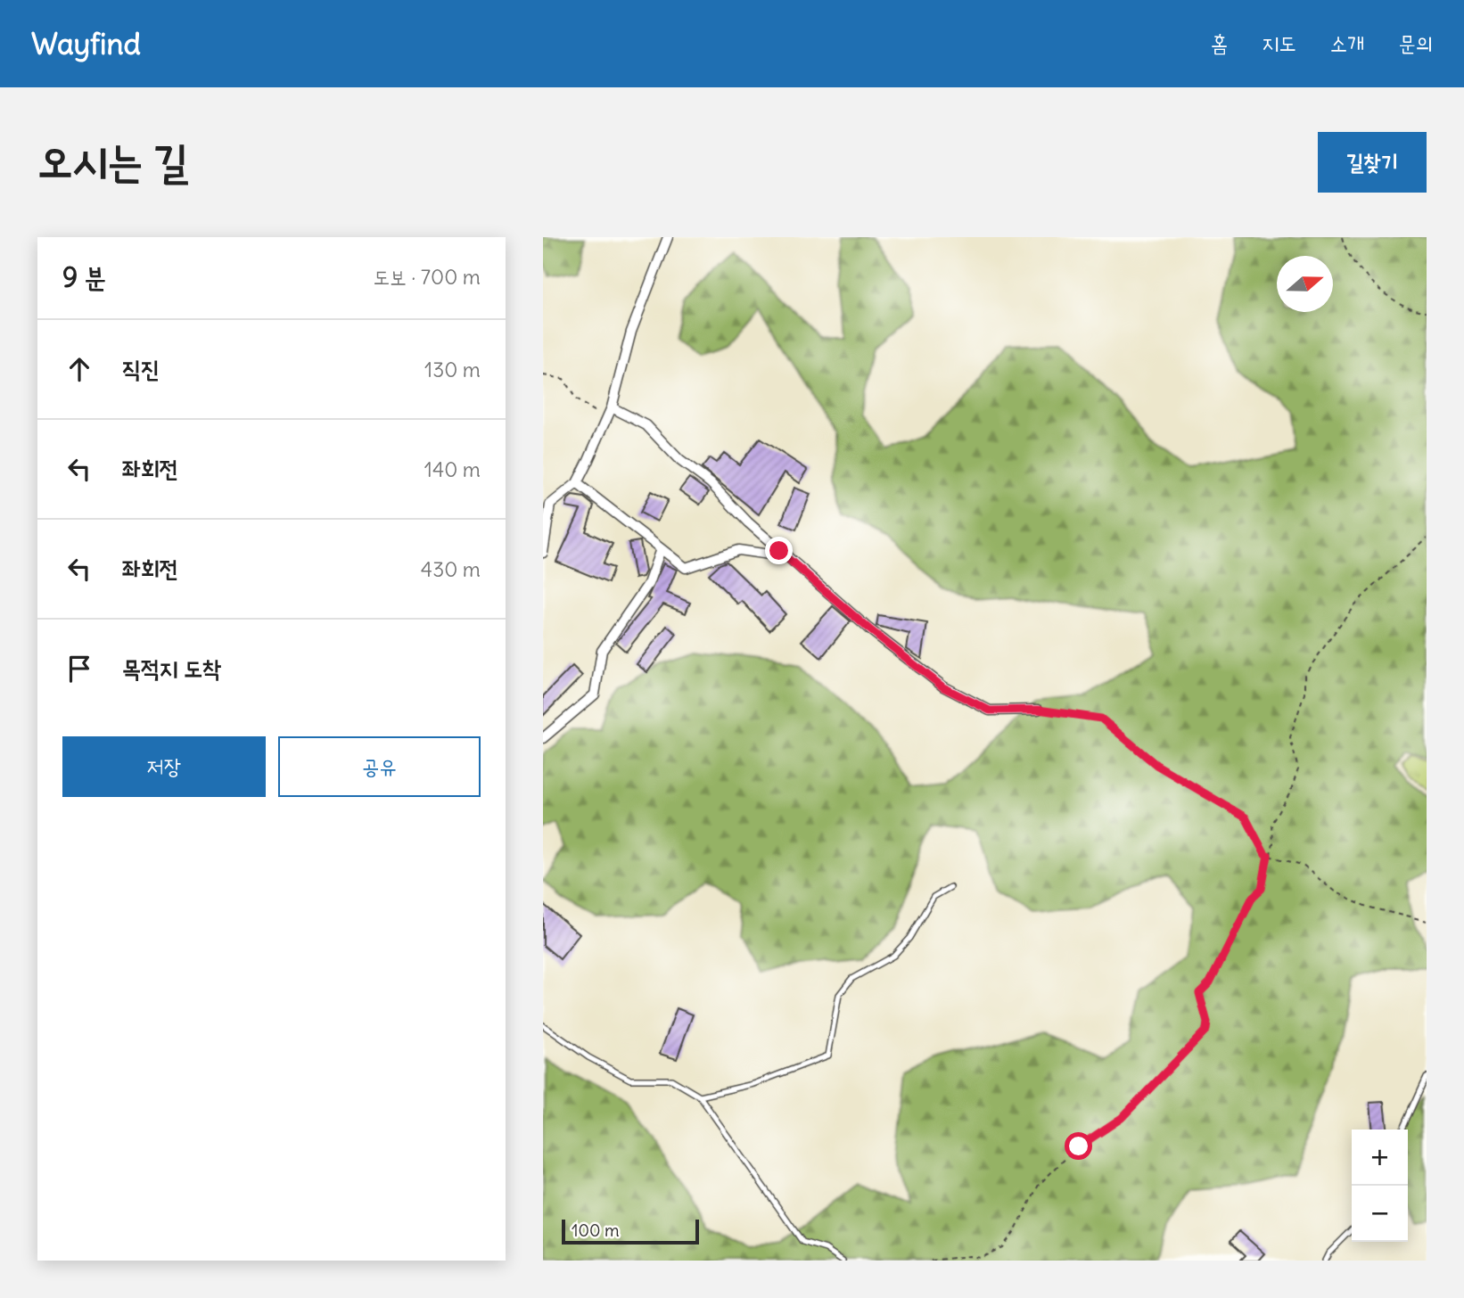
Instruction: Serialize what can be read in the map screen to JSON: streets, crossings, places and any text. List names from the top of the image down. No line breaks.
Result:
{"scale_bar":"100 m","north":"right","page":{"header":"Wayfind","nav":["홈","지도","소개","문의"],"buttons":["길찾기",["저장","공유"]],"title":"오시는 길","heading":["9 분","도보 · 700 m"],"list":[["직진","130 m"],["좌회전","140 m"],["좌회전","430 m"],"목적지 도착"],"map_buttons":["+","−"],"scale":"100 m"}}
